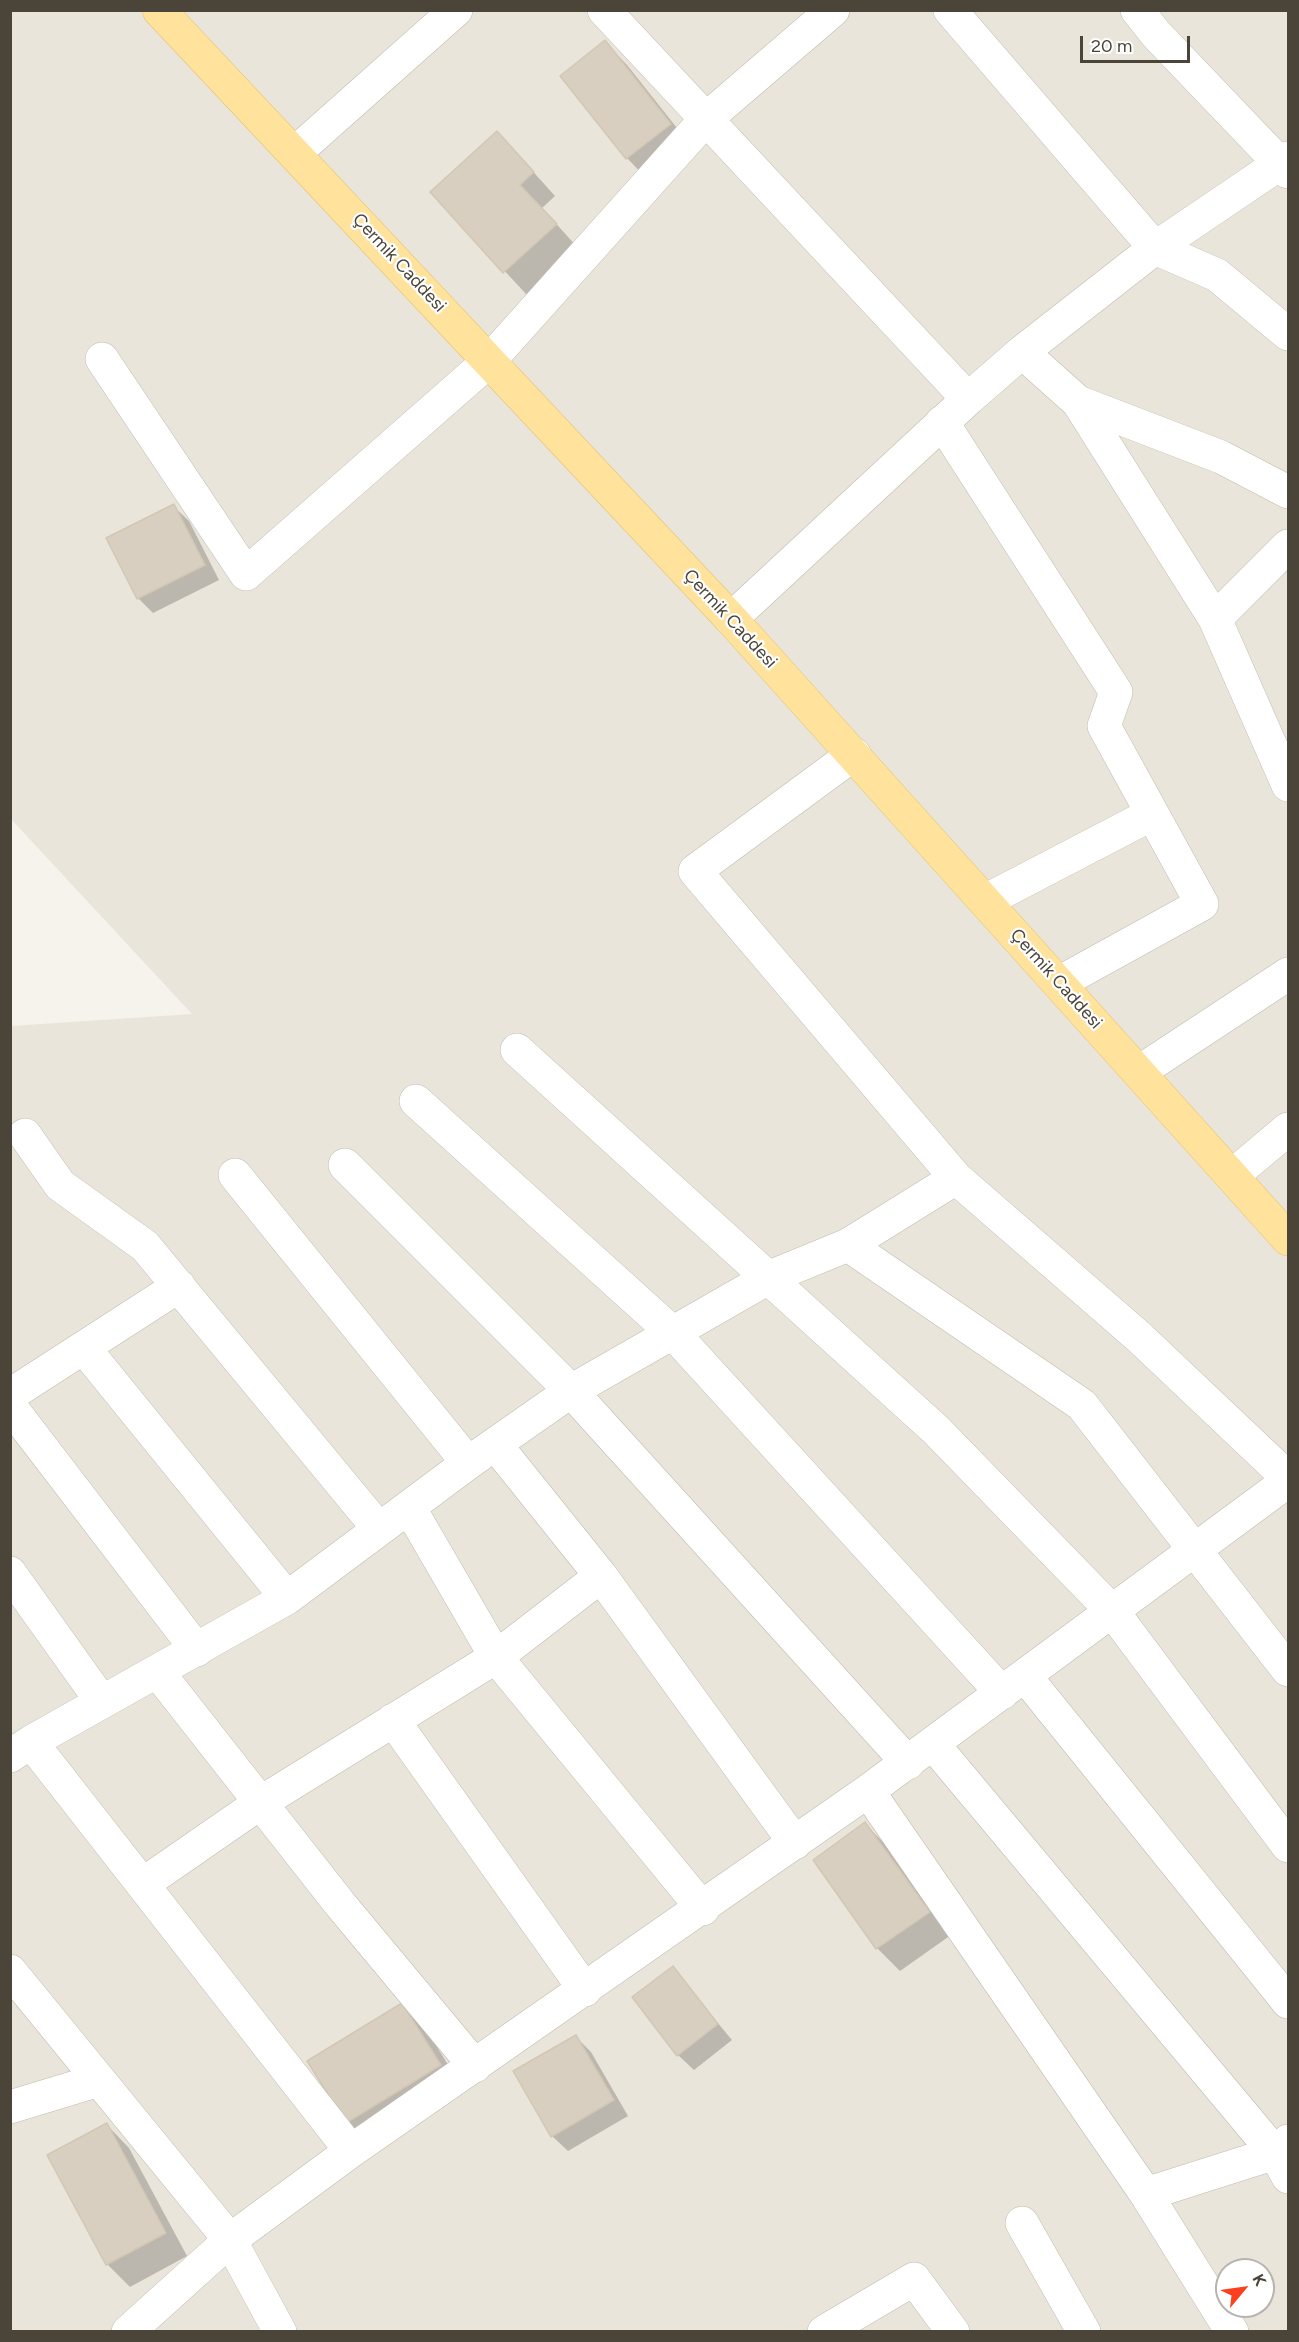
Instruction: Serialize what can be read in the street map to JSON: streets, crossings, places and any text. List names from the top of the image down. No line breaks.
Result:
{"streets":{"main road":["Çermik Caddesi"]},"scale_bar":"20 m","north":"top right"}
